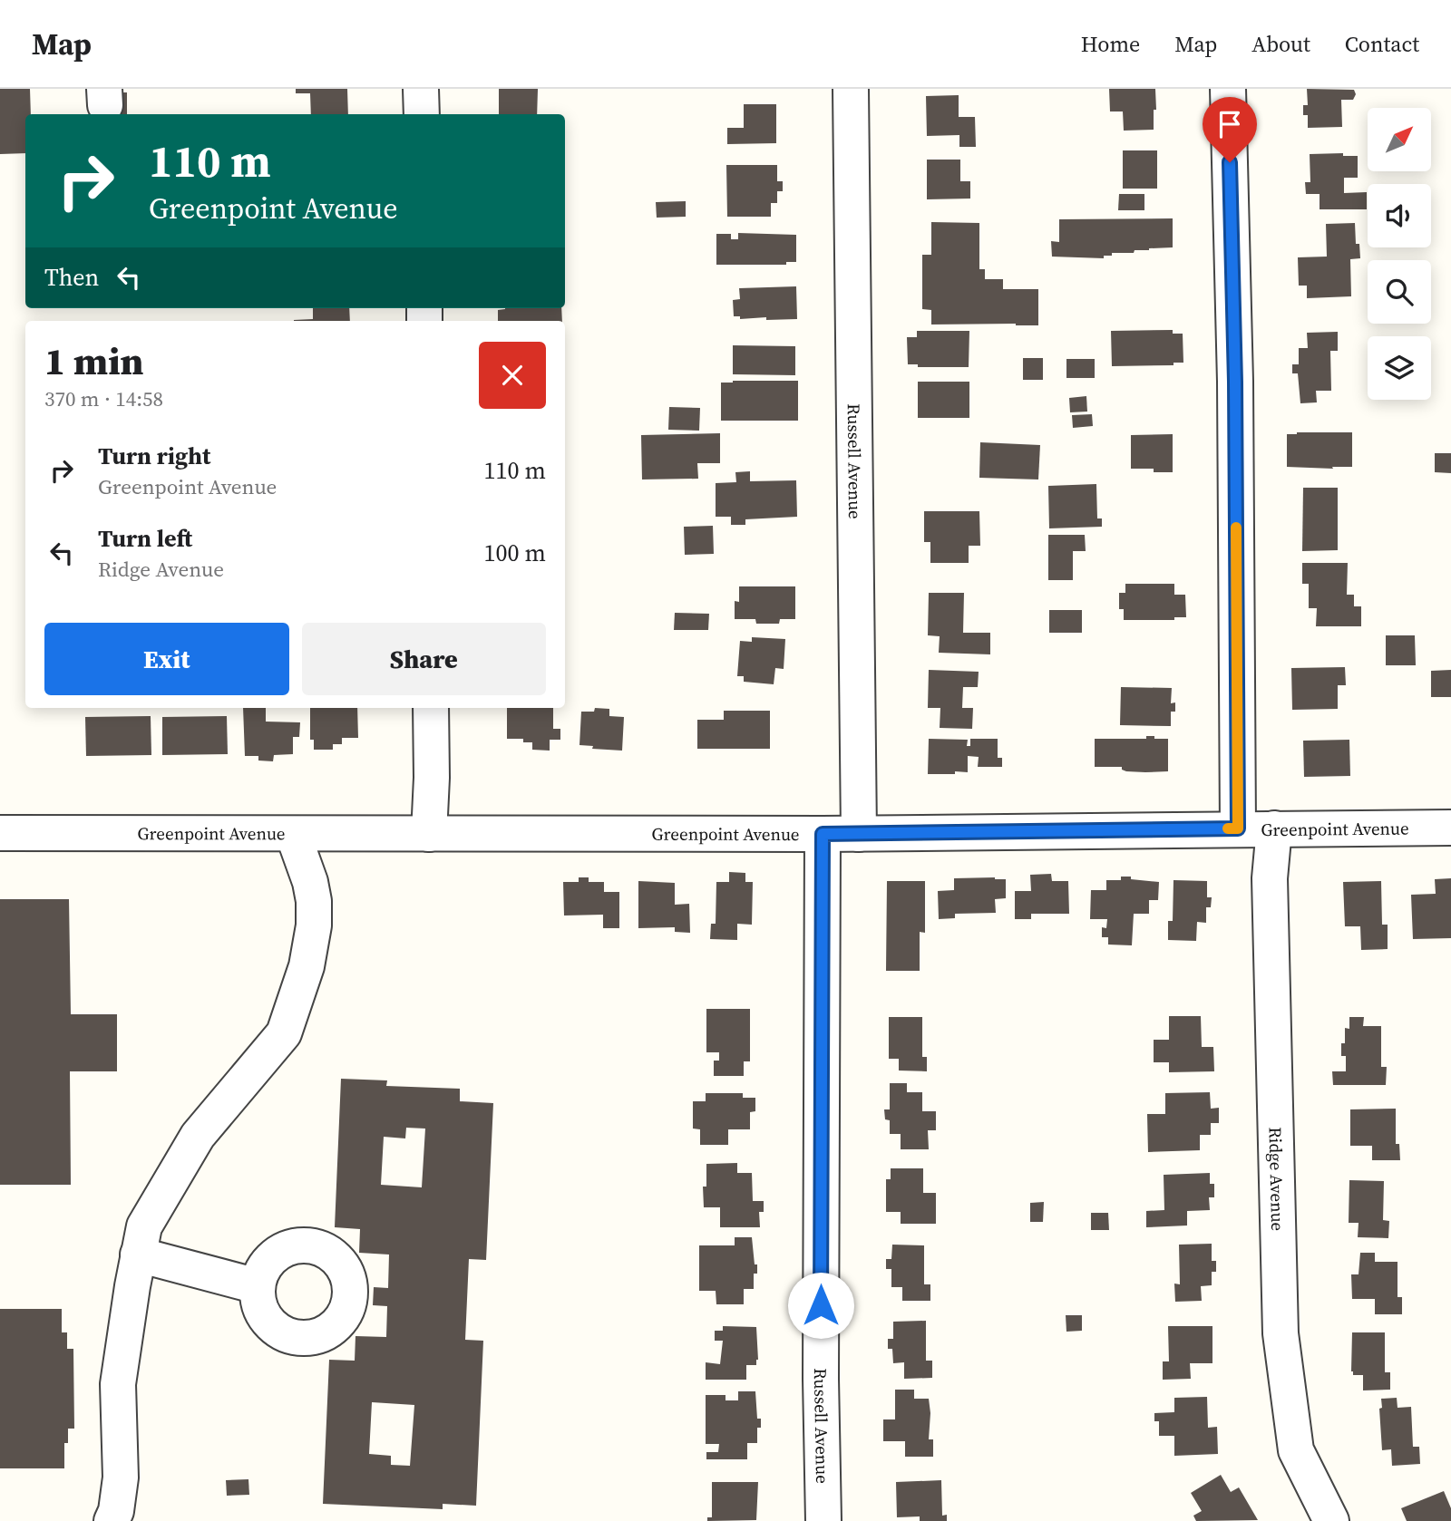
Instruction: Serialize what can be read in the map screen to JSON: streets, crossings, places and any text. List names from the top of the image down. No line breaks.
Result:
{"streets":{"street":["Russell Avenue","Greenpoint Avenue","Ridge Avenue"]},"crossings":[["Russell Avenue","Greenpoint Avenue"],["Greenpoint Avenue","Ridge Avenue"]],"north":"top right","page":{"header":"Map","nav":["Home","Map","About","Contact"],"turn":["110 m","Greenpoint Avenue"],"then":"Then","heading":["1 min","370 m · 14:58"],"list":[{"name":"Turn right","note":"Greenpoint Avenue","value":"110 m"},{"name":"Turn left","note":"Ridge Avenue","value":"100 m"}],"buttons":["Exit","Share"]}}
